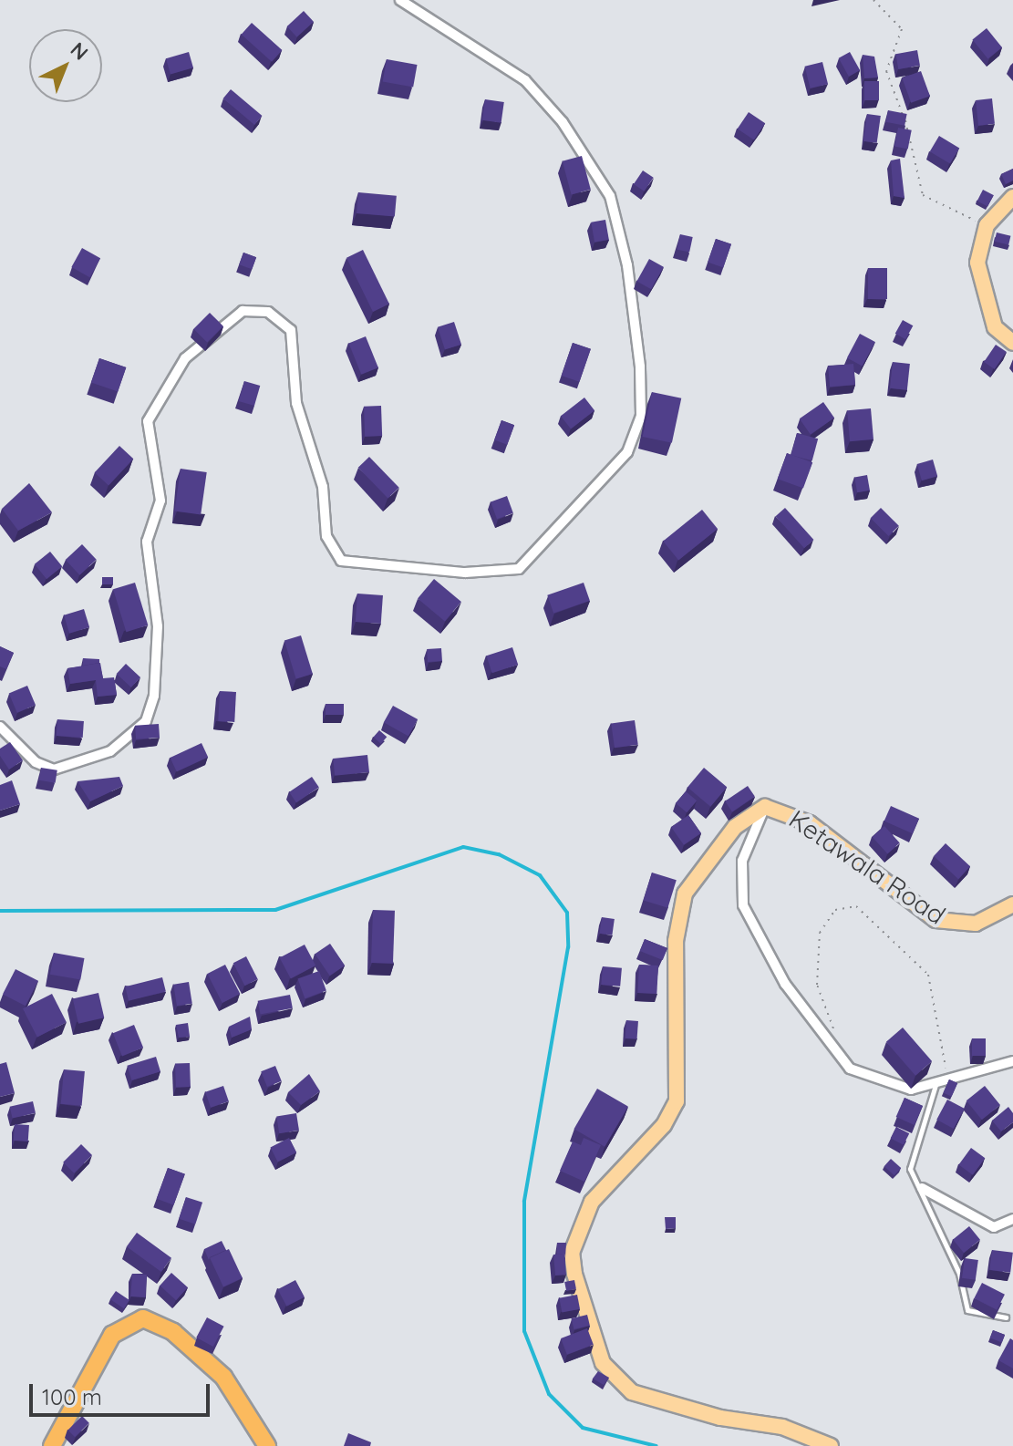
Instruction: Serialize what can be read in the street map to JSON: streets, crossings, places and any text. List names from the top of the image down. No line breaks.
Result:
{"streets":{"main road":["Ketawala Road"]},"scale_bar":"100 m","north":"top right"}
